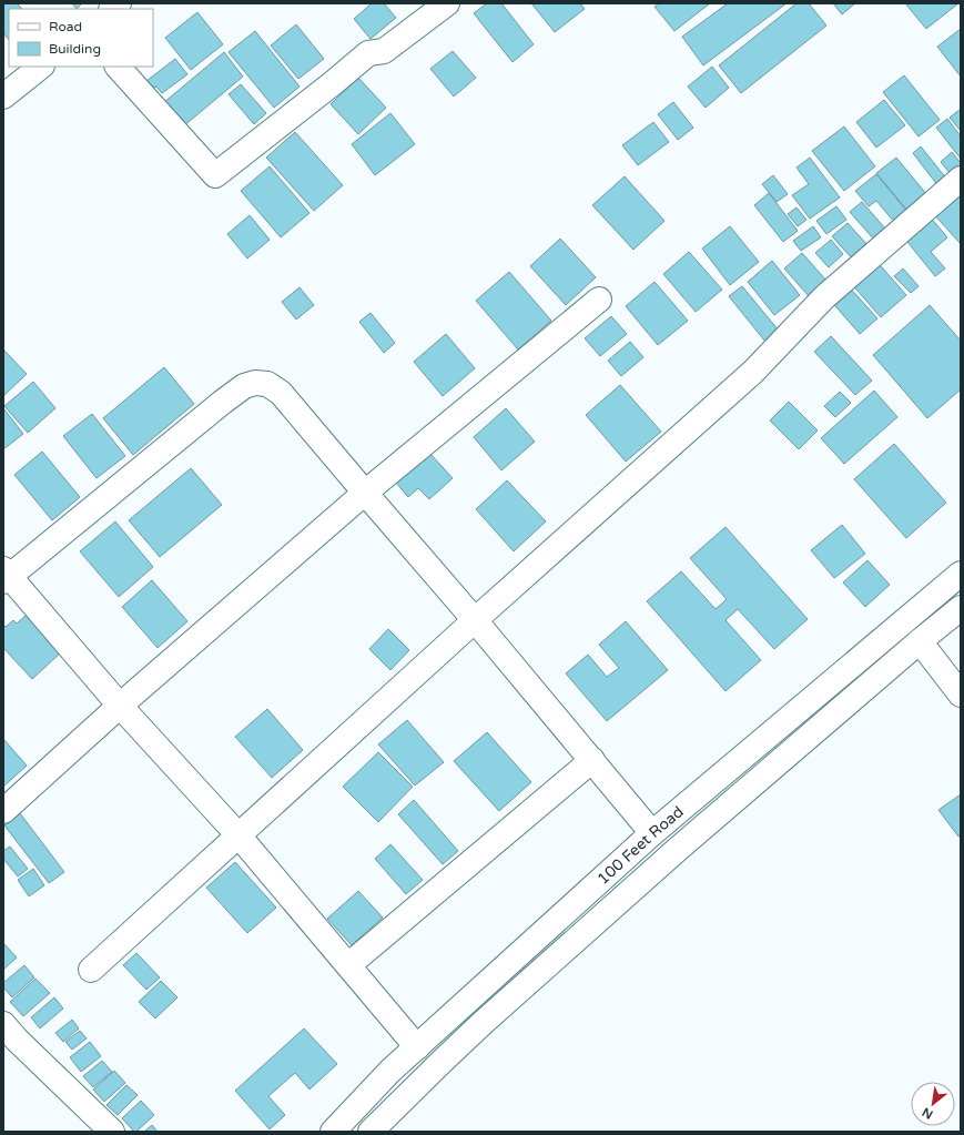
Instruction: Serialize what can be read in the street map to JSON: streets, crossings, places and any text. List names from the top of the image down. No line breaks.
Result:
{"streets":{"street":["100 Feet Road"]},"legend":["Road","Building"],"north":"bottom left"}
